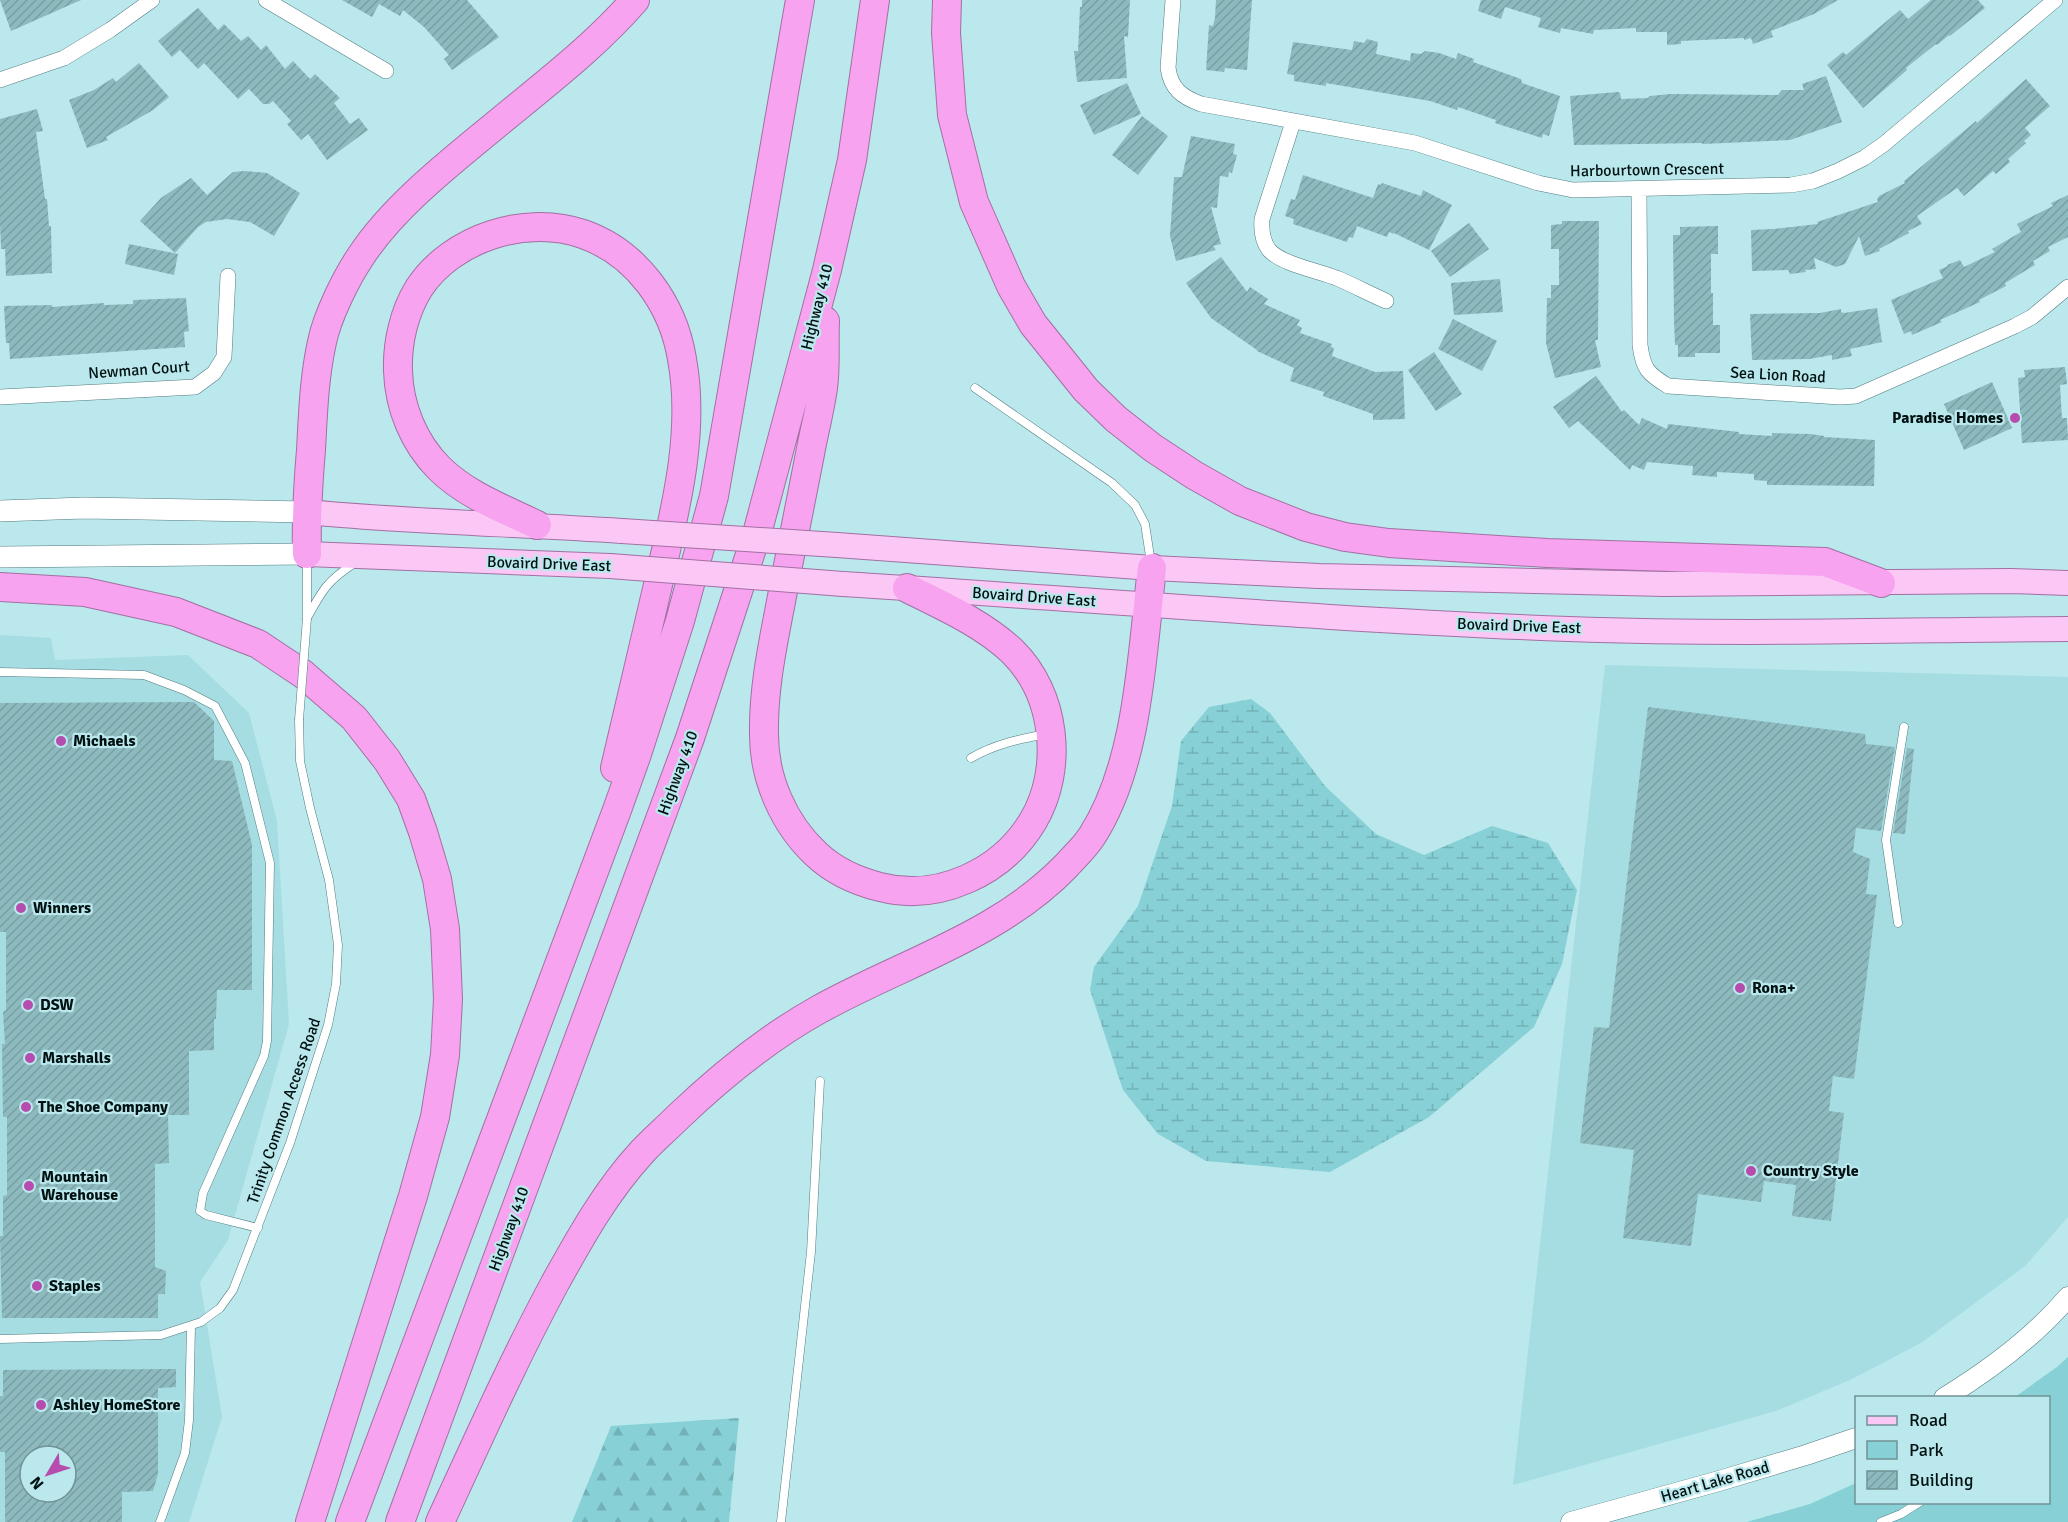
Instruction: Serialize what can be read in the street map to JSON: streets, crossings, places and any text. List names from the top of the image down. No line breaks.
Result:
{"streets":{"highway":["Highway 410"],"main road":["Bovaird Drive East"],"street":["Harbourtown Crescent","Newman Court","Sea Lion Road","Heart Lake Road"],"lane":["Trinity Common Access Road"]},"crossings":[["Harbourtown Crescent","Sea Lion Road"],["Bovaird Drive East","Trinity Common Access Road"]],"places":["Paradise Homes","Michaels","Winners","Rona+","DSW","Marshalls","The Shoe Company","Country Style","Mountain Warehouse","Staples","Ashley HomeStore"],"legend":["Road","Park","Building"],"north":"bottom left"}
